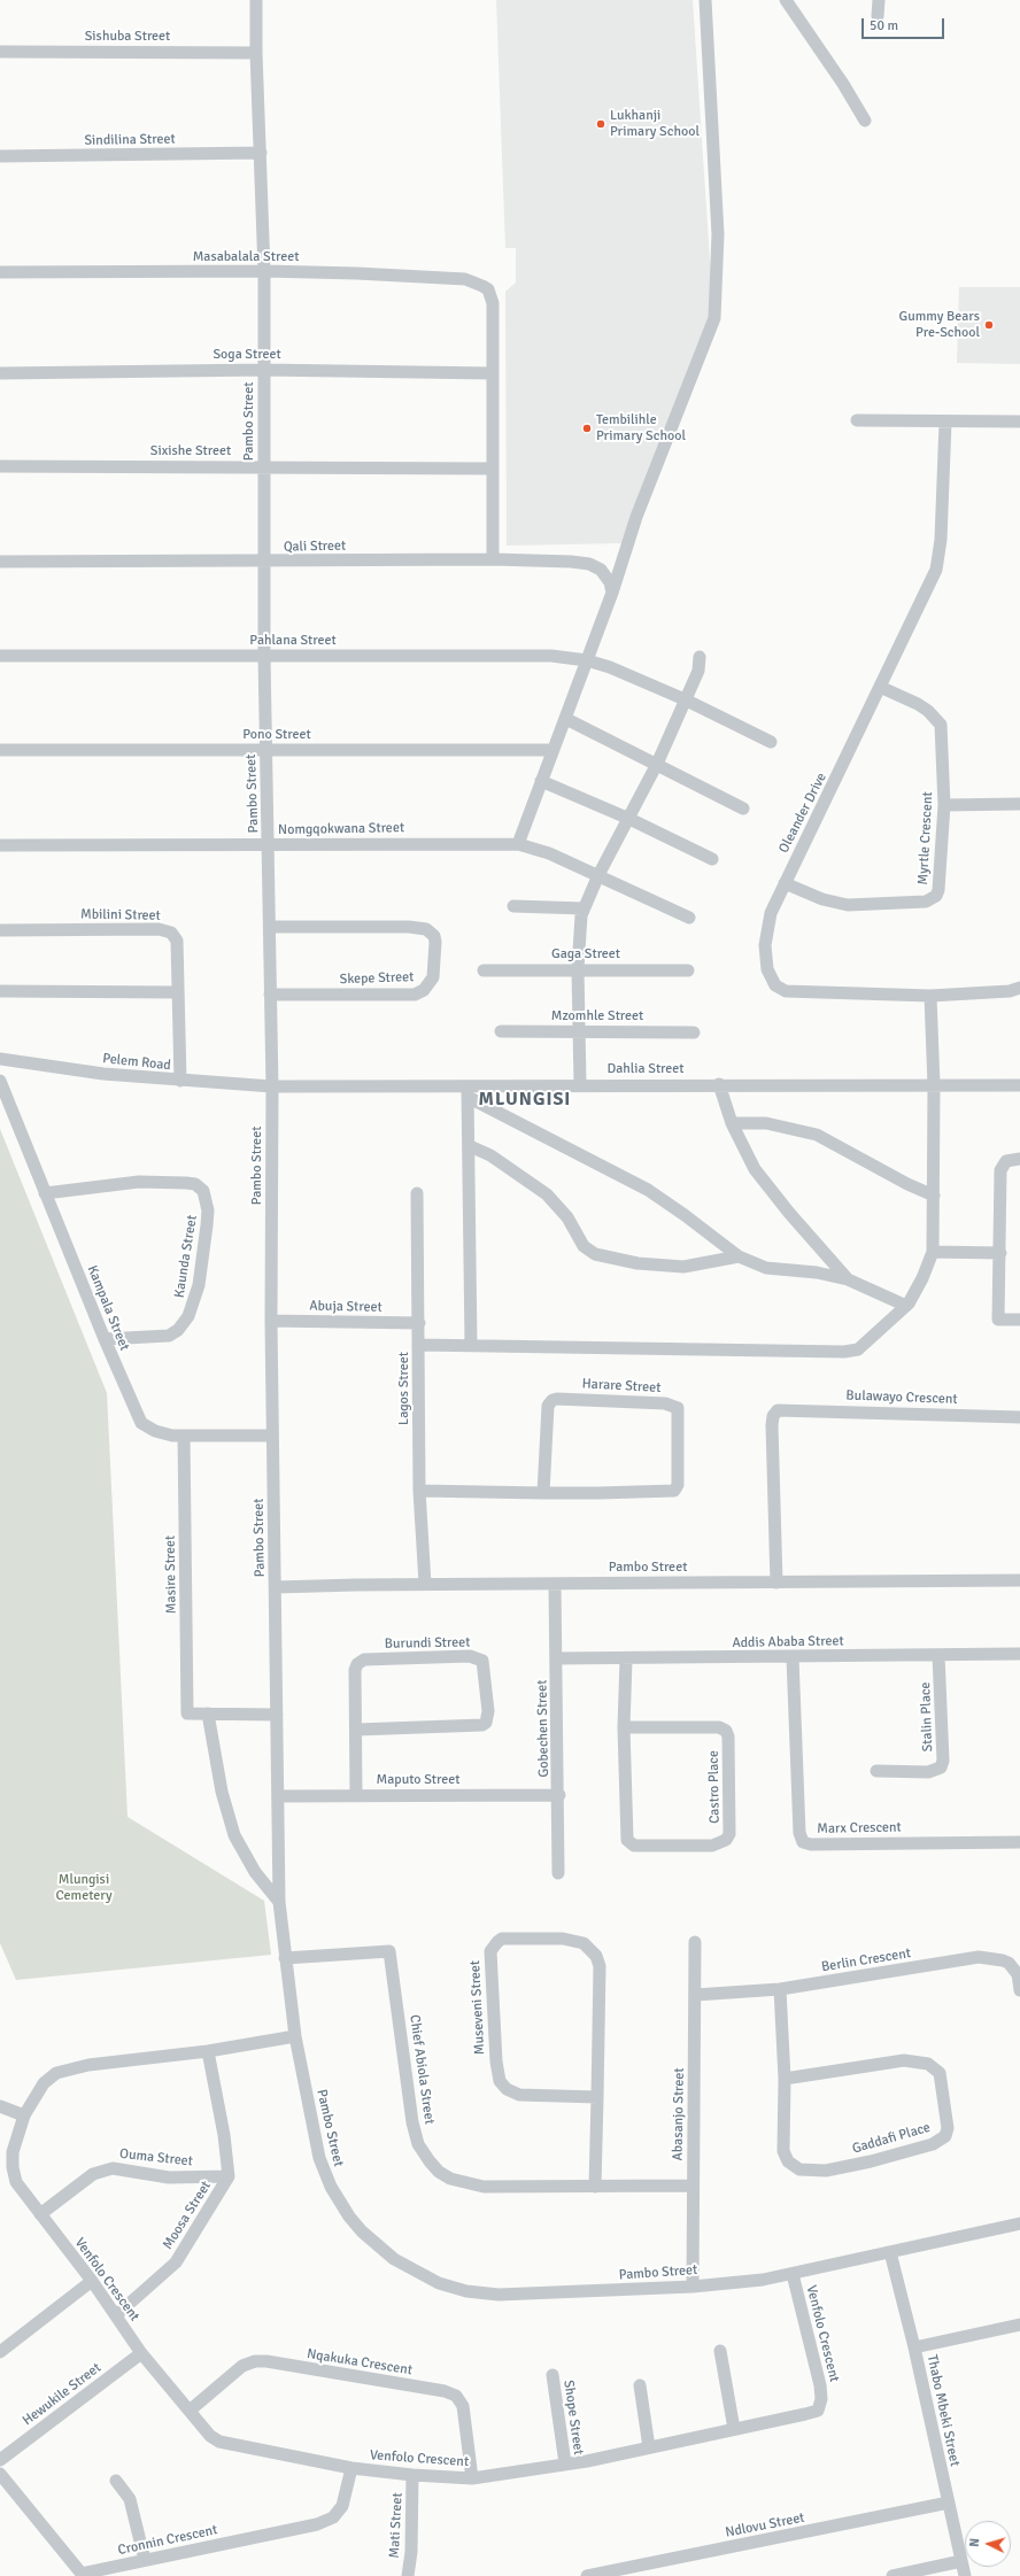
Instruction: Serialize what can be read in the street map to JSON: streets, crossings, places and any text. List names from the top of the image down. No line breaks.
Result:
{"streets":{"street":["Sishuba Street","Sindilina Street","Masabalala Street","Soga Street","Pambo Street","Sixishe Street","Qali Street","Pahlana Street","Pono Street","Oleander Drive","Nomgqokwana Street","Myrtle Crescent","Mbilini Street","Gaga Street","Skepe Street","Mzomhle Street","Pelem Road","Dahlia Street","Kaunda Street","Abuja Street","Kampala Street","Harare Street","Lagos Street","Bulawayo Crescent","Masire Street","Addis Ababa Street","Burundi Street","Stalin Place","Gobechen Street","Maputo Street","Castro Place","Marx Crescent","Berlin Crescent","Museveni Street","Chief Abiola Street","Abasanjo Street","Gaddafi Place","Ouma Street","Moosa Street","Venfolo Crescent","Nqakuka Crescent","Hewukile Street","Thabo Mbeki Street","Shope Street","Mati Street","Ndlovu Street","Cronnin Crescent"]},"crossings":[["Sishuba Street","Pambo Street"],["Sindilina Street","Pambo Street"],["Masabalala Street","Soga Street"],["Masabalala Street","Pambo Street"],["Soga Street","Pambo Street"],["Pambo Street","Sixishe Street"],["Pambo Street","Qali Street"],["Pambo Street","Pahlana Street"],["Pambo Street","Pono Street"],["Pambo Street","Nomgqokwana Street"],["Pambo Street","Skepe Street"],["Pambo Street","Pelem Road"],["Pambo Street","Dahlia Street"],["Pambo Street","Abuja Street"],["Pambo Street","Kampala Street"],["Pambo Street","Lagos Street"],["Pambo Street","Bulawayo Crescent"],["Pambo Street","Gobechen Street"],["Pambo Street","Maputo Street"],["Pambo Street","Chief Abiola Street"],["Pambo Street","Abasanjo Street"],["Pambo Street","Venfolo Crescent"],["Pambo Street","Thabo Mbeki Street"],["Oleander Drive","Myrtle Crescent"],["Mbilini Street","Pelem Road"],["Pelem Road","Dahlia Street"],["Kaunda Street","Kampala Street"],["Abuja Street","Lagos Street"],["Kampala Street","Masire Street"],["Harare Street","Lagos Street"],["Addis Ababa Street","Stalin Place"],["Addis Ababa Street","Gobechen Street"],["Addis Ababa Street","Castro Place"],["Addis Ababa Street","Marx Crescent"],["Burundi Street","Maputo Street"],["Gobechen Street","Maputo Street"],["Berlin Crescent","Abasanjo Street"],["Berlin Crescent","Gaddafi Place"],["Museveni Street","Chief Abiola Street"],["Chief Abiola Street","Abasanjo Street"],["Ouma Street","Moosa Street"],["Ouma Street","Venfolo Crescent"],["Moosa Street","Venfolo Crescent"],["Venfolo Crescent","Nqakuka Crescent"],["Venfolo Crescent","Hewukile Street"],["Venfolo Crescent","Shope Street"],["Venfolo Crescent","Mati Street"],["Venfolo Crescent","Cronnin Crescent"],["Thabo Mbeki Street","Ndlovu Street"]],"districts":["MLUNGISI"],"parks":["Mlungisi Cemetery"],"places":["Lukhanji Primary School","Gummy Bears Pre-School","Tembilihle Primary School"],"scale_bar":"50 m","north":"left"}
